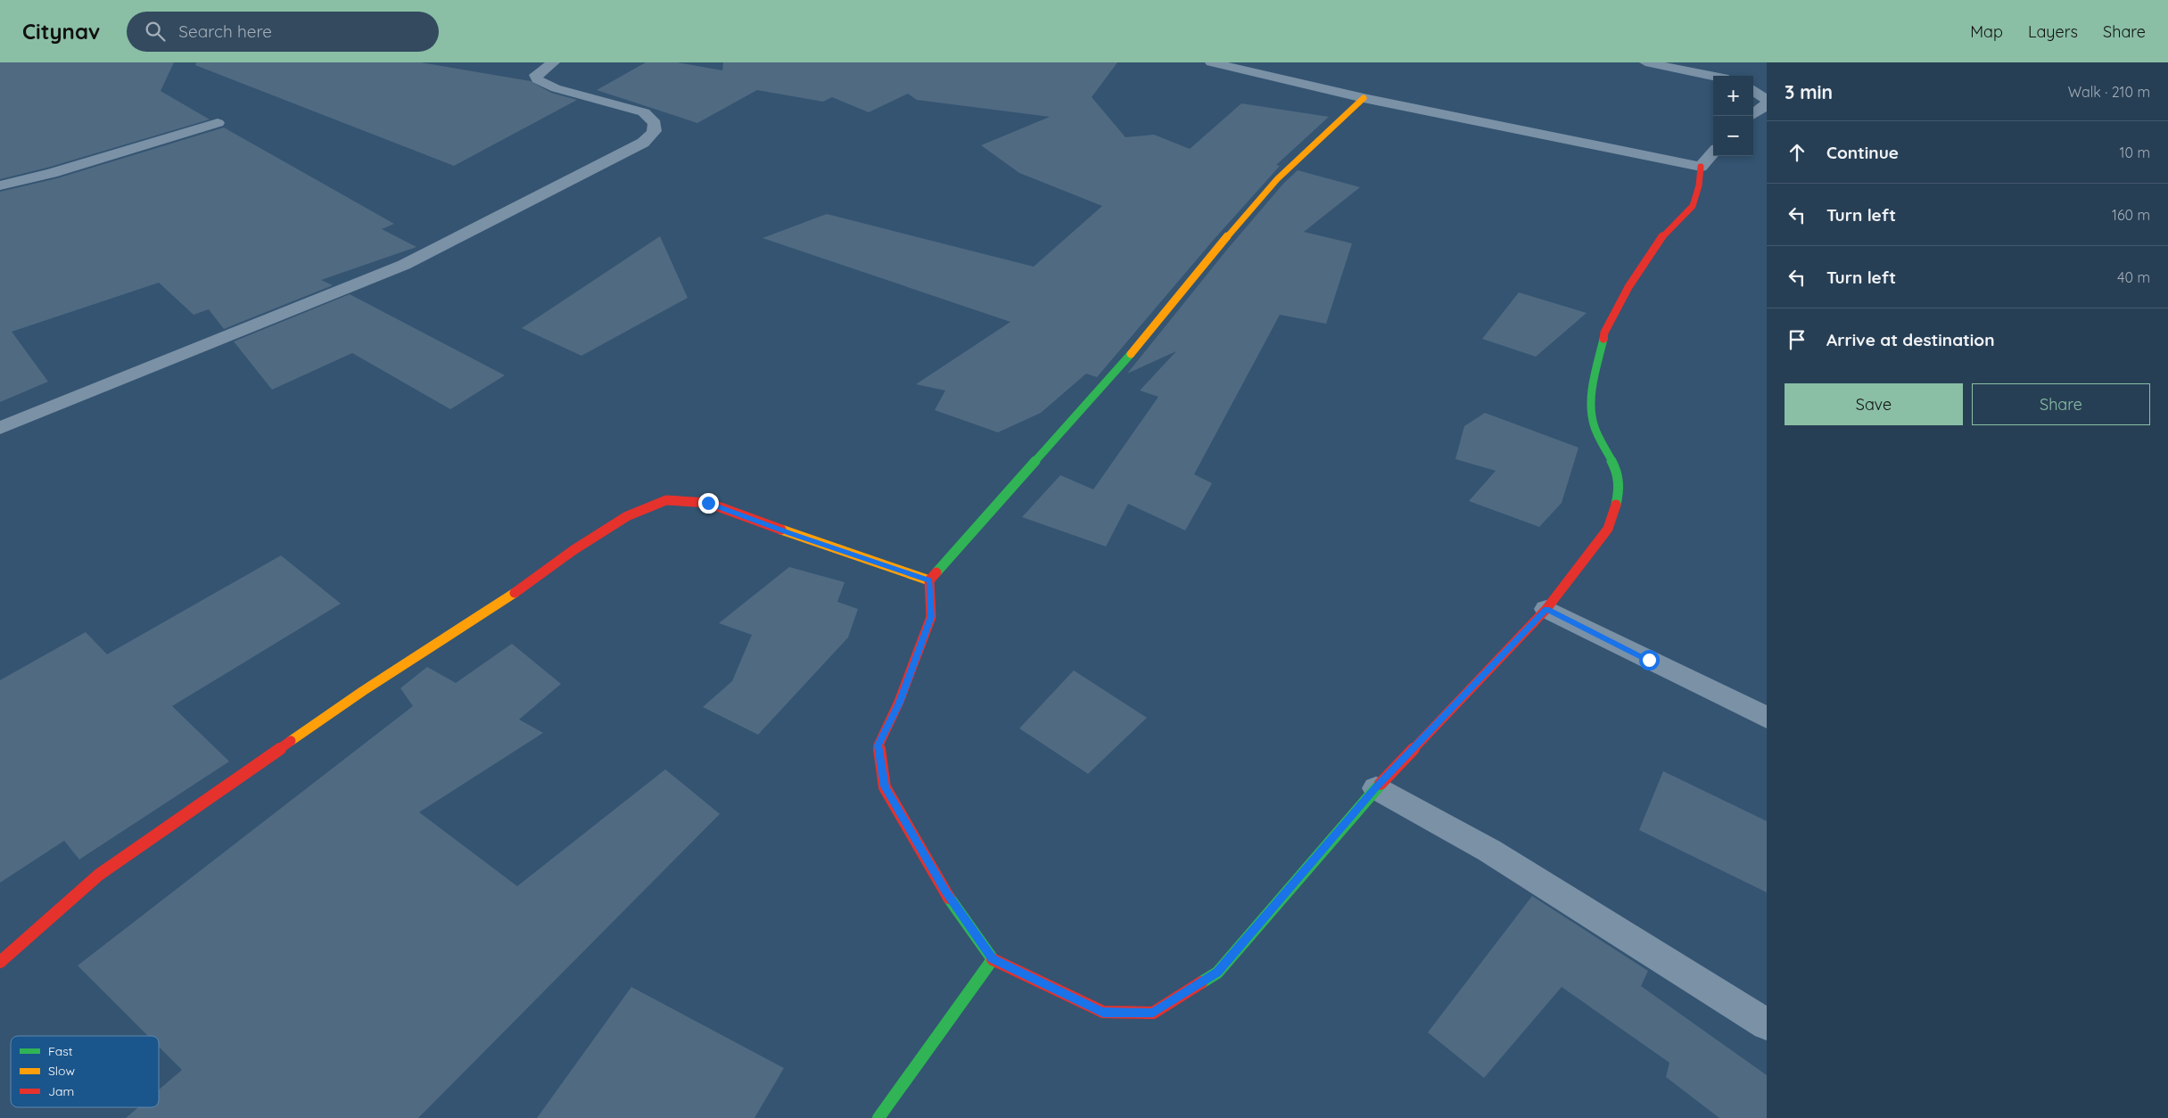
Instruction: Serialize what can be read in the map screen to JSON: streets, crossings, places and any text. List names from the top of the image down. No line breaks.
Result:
{"legend":["Fast","Slow","Jam"],"page":{"header":"Citynav","search":"Search here","nav":["Map","Layers","Share"],"heading":["3 min","Walk · 210 m"],"map_buttons":["+","−"],"list":[["Continue","10 m"],["Turn left","160 m"],["Turn left","40 m"],"Arrive at destination"],"buttons":["Save","Share"]}}
